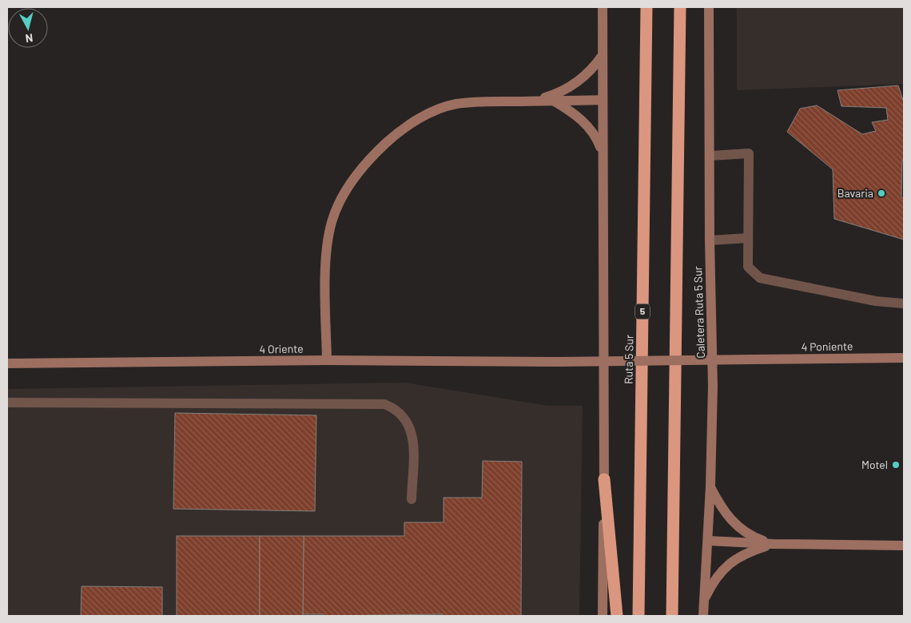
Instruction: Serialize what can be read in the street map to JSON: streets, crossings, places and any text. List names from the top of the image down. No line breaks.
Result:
{"streets":{"highway":["5","Ruta 5 Sur"],"main road":["Caletera Ruta 5 Sur","4 Poniente","4 Oriente"]},"crossings":[["4 Poniente","4 Oriente"]],"places":["Bavaria","Motel"],"north":"bottom"}
